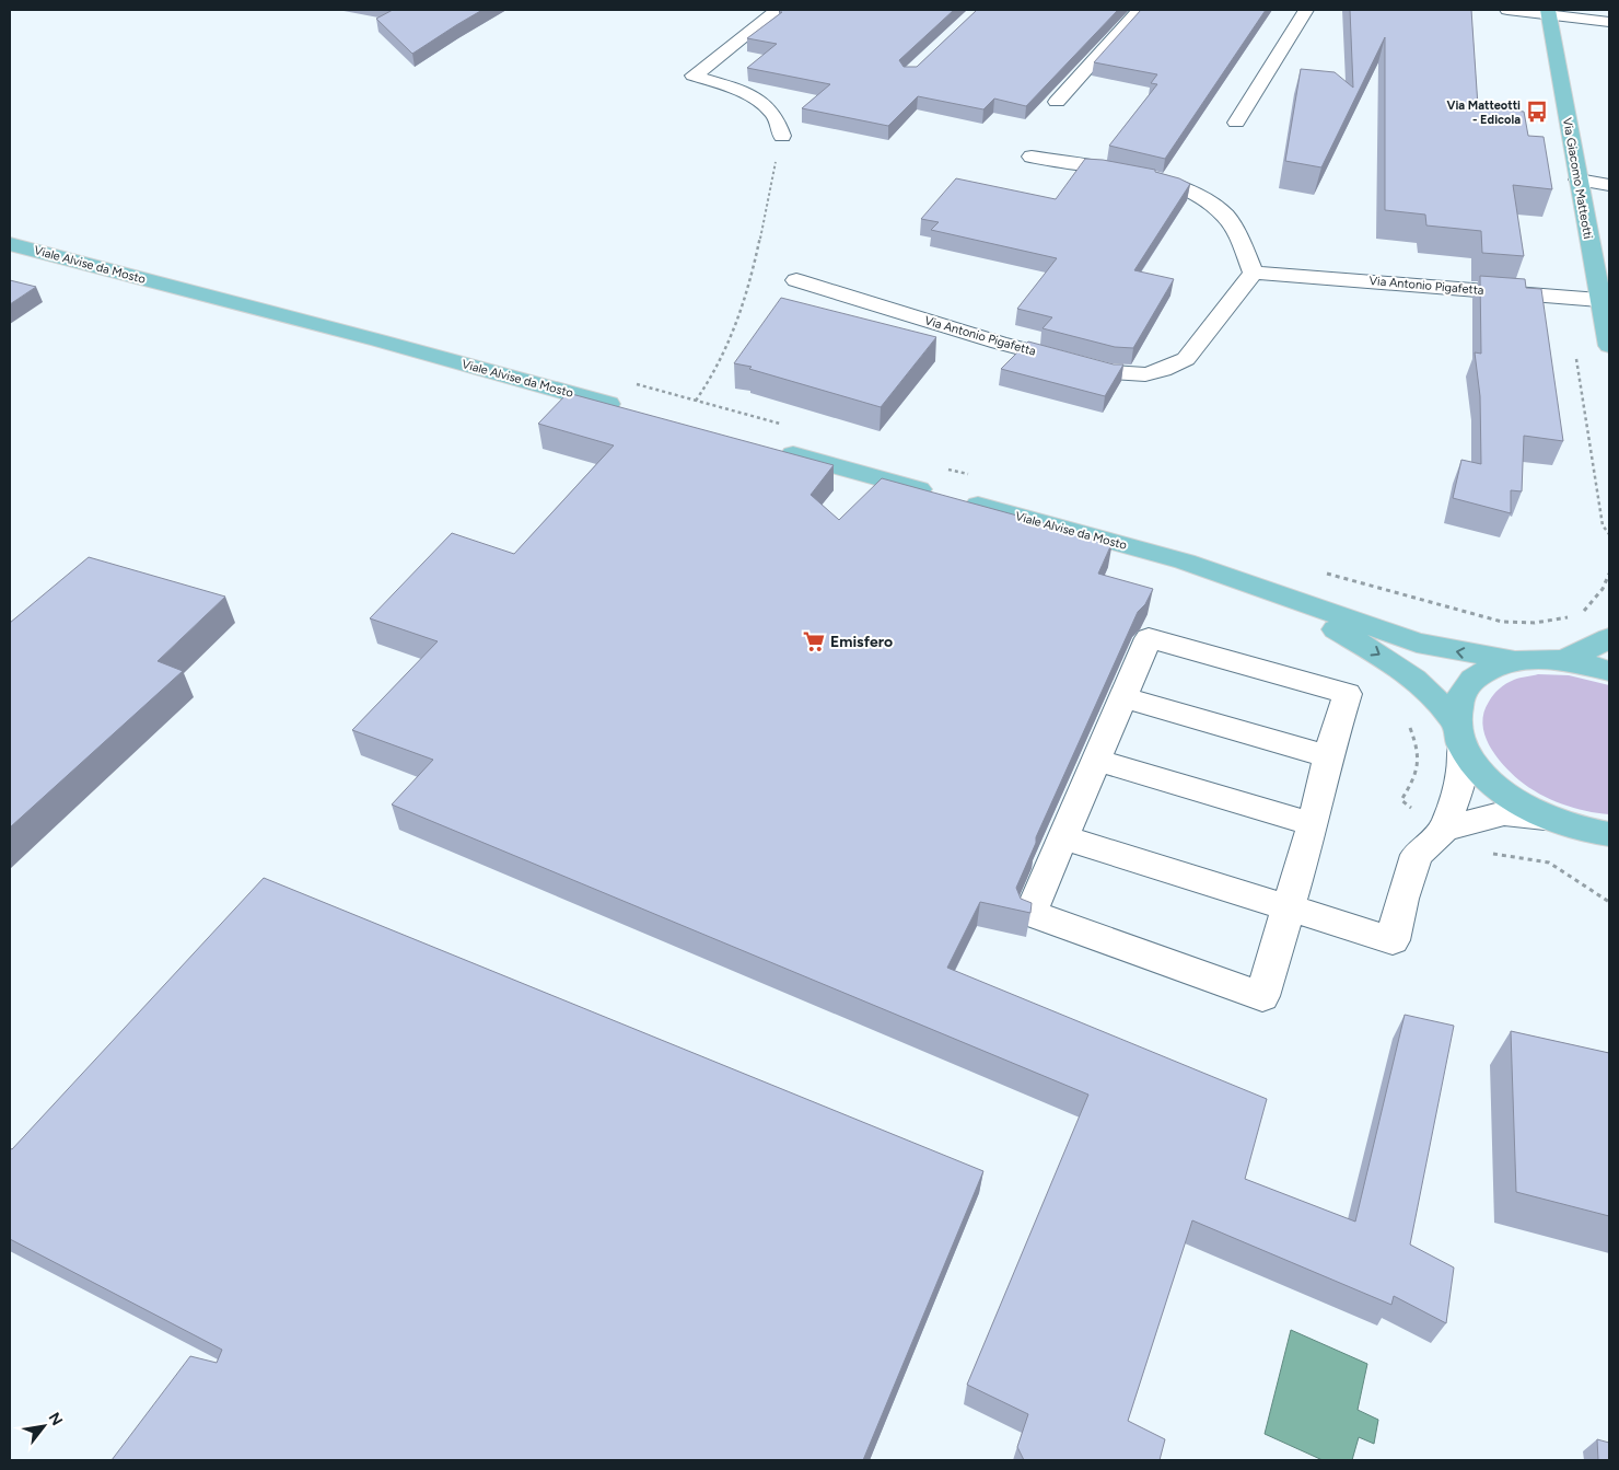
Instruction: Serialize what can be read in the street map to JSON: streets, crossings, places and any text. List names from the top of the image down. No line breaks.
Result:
{"streets":{"main road":["Via Giacomo Matteotti","Viale Alvise da Mosto"],"street":["Via Antonio Pigafetta"]},"crossings":[["Via Giacomo Matteotti","Via Antonio Pigafetta"]],"places":{"bus stop":["Via Matteotti - Edicola"],"supermarket":["Emisfero"]},"north":"top right"}
